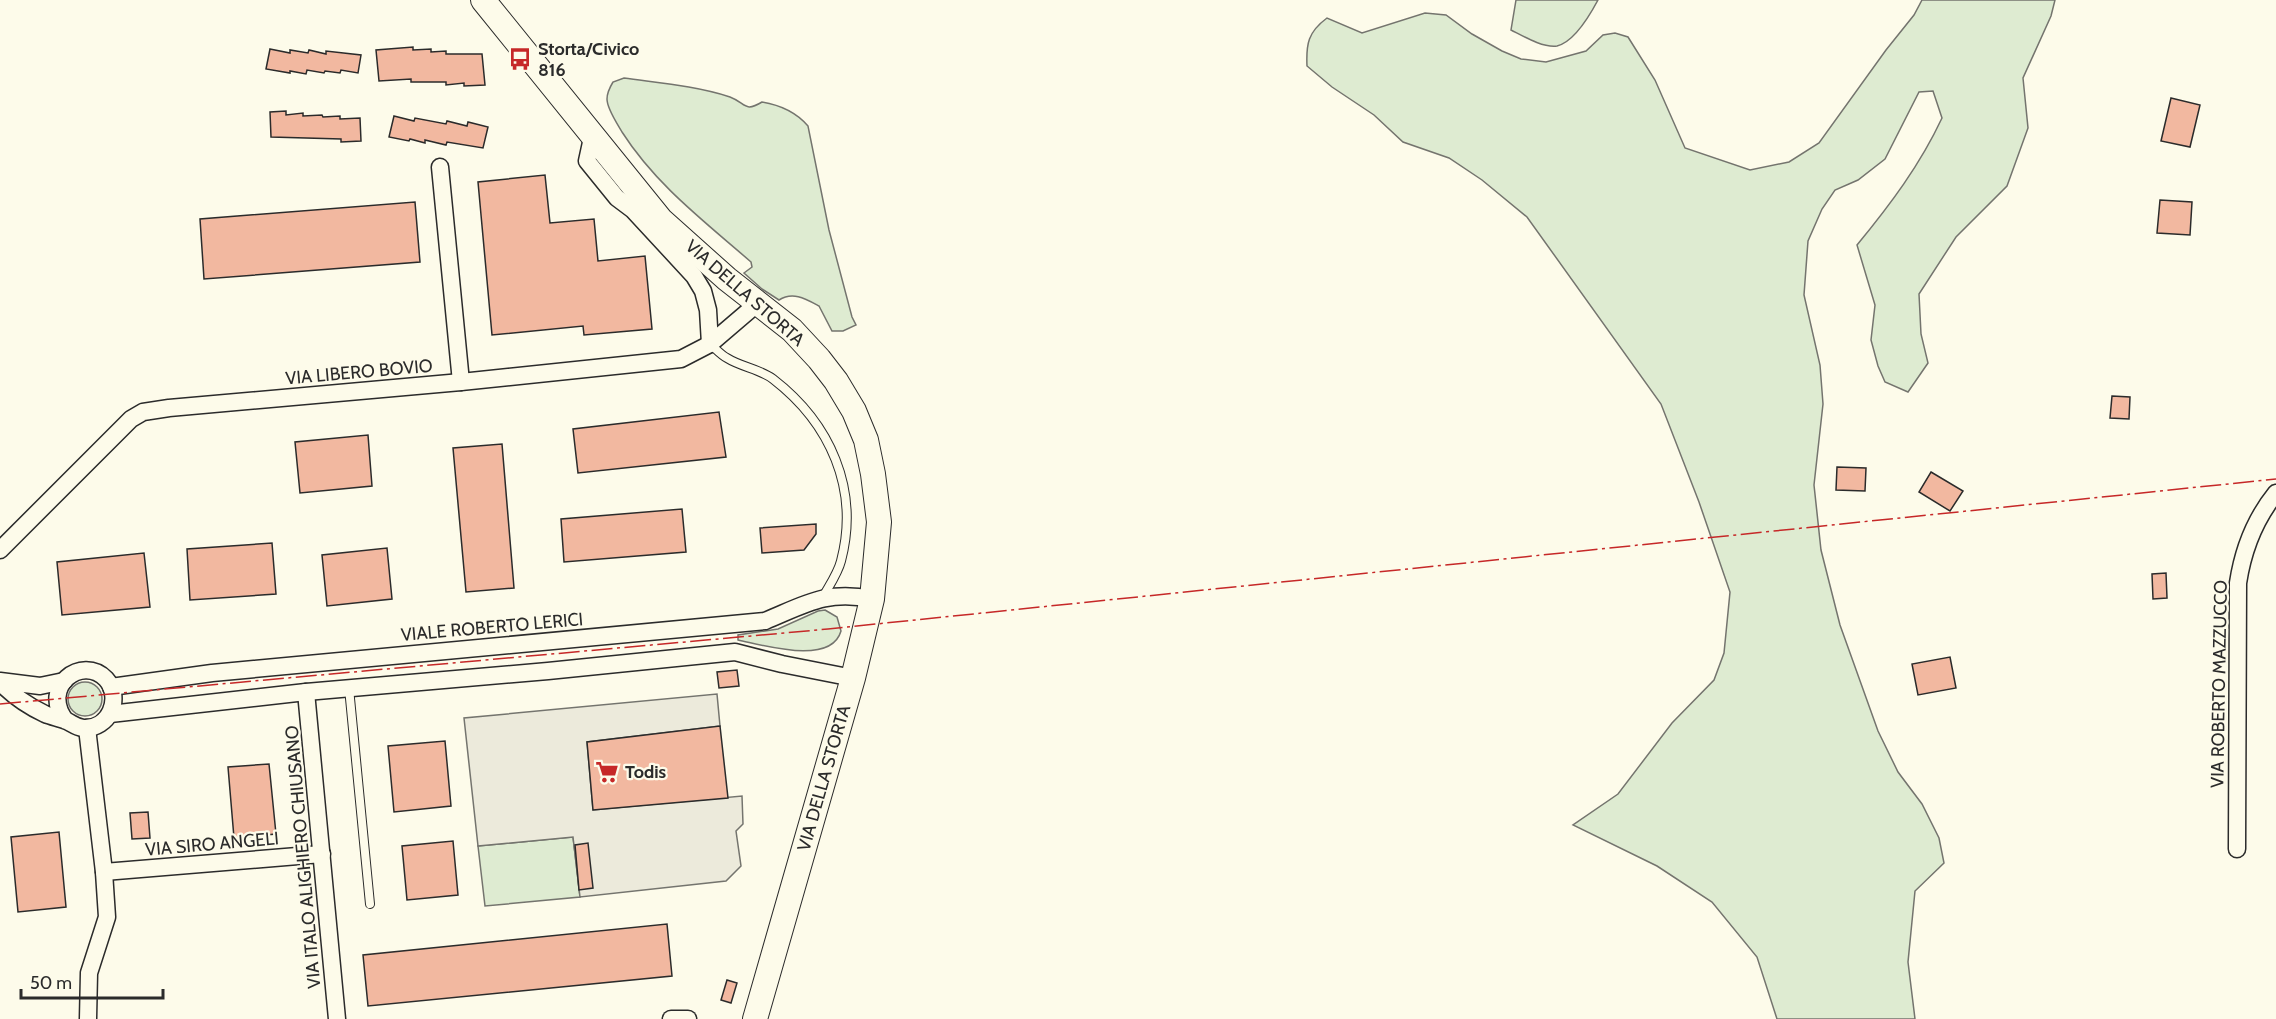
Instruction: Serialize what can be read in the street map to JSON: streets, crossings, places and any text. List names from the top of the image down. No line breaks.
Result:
{"streets":{"main road":["VIA DELLA STORTA"],"street":["VIA LIBERO BOVIO","VIALE ROBERTO LERICI","VIA ROBERTO MAZZUCCO","VIA SIRO ANGELI","VIA ITALO ALIGHIERO CHIUSANO"]},"crossings":[["VIA DELLA STORTA","VIA LIBERO BOVIO"],["VIA DELLA STORTA","VIALE ROBERTO LERICI"],["VIA SIRO ANGELI","VIA ITALO ALIGHIERO CHIUSANO"]],"places":{"bus stop":["Storta/Civico 816"],"supermarket":["Todis"]},"scale_bar":"50 m"}
